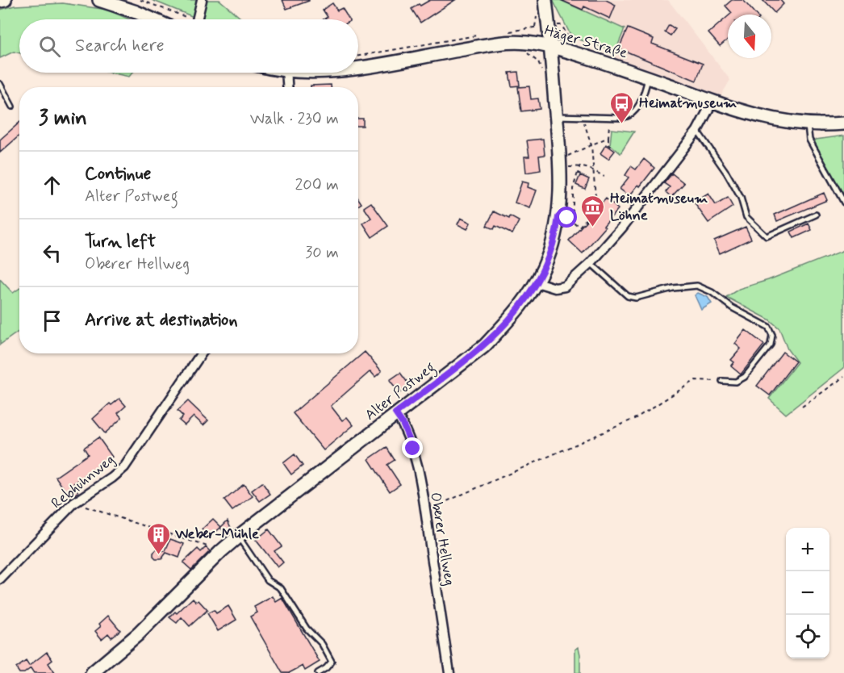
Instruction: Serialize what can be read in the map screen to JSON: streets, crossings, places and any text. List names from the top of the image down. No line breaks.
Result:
{"streets":{"street":["Häger Straße","Alter Postweg","Rebhuhnweg","Oberer Hellweg"]},"crossings":[["Häger Straße","Alter Postweg"],["Alter Postweg","Oberer Hellweg"]],"places":{"bus stop":["Heimatmuseum"],"museum":["Heimatmuseum Löhne"],"building":["Weber-Mühle"]},"north":"bottom","page":{"search":"Search here","heading":["3 min","Walk · 230 m"],"list":[["Continue","Alter Postweg","200 m"],["Turn left","Oberer Hellweg","30 m"],"Arrive at destination"],"map_buttons":["+","−"]}}
